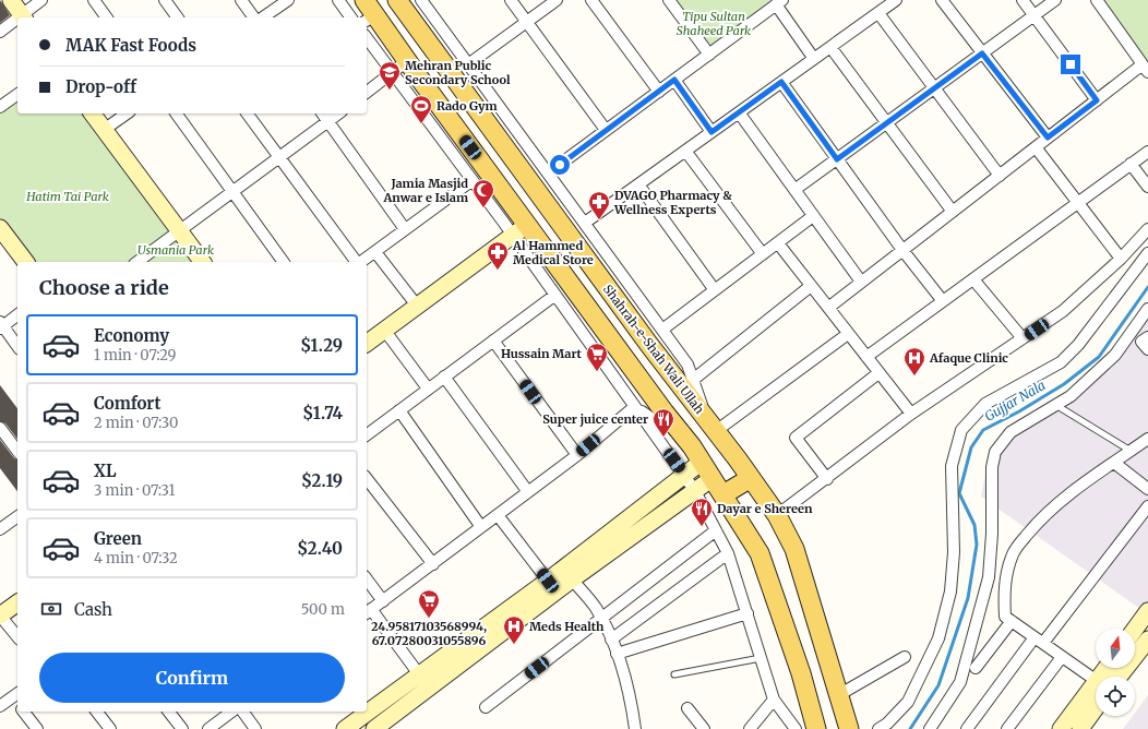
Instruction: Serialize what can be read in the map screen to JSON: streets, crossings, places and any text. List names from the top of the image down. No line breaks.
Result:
{"streets":{"main road":["Shahrah-e-Shah Wali Ullah"]},"water":["Gujjar Nala"],"parks":["Tipu Sultan Shaheed Park","Hatim Tai Park","Usmania Park"],"places":{"school or university":["Mehran Public Secondary School"],"sports":["Rado Gym"],"mosque":["Jamia Masjid Anwar e Islam"],"pharmacy":["DVAGO Pharmacy & Wellness Experts","Al Hammed Medical Store"],"supermarket":["Hussain Mart","24.95817103568994, 67.07280031055896"],"hospital":["Afaque Clinic","Meds Health"],"restaurant":["Super juice center","Dayar e Shereen"]},"north":"top","page":{"banner":["MAK Fast Foods","Drop-off"],"heading":"Choose a ride","list":[{"name":"Economy","note":"1 min · 07:29","value":"$1.29"},{"name":"Comfort","note":"2 min · 07:30","value":"$1.74"},{"name":"XL","note":"3 min · 07:31","value":"$2.19"},{"name":"Green","note":"4 min · 07:32","value":"$2.40"}],"pay":["Cash","500 m"],"buttons":"Confirm"}}
